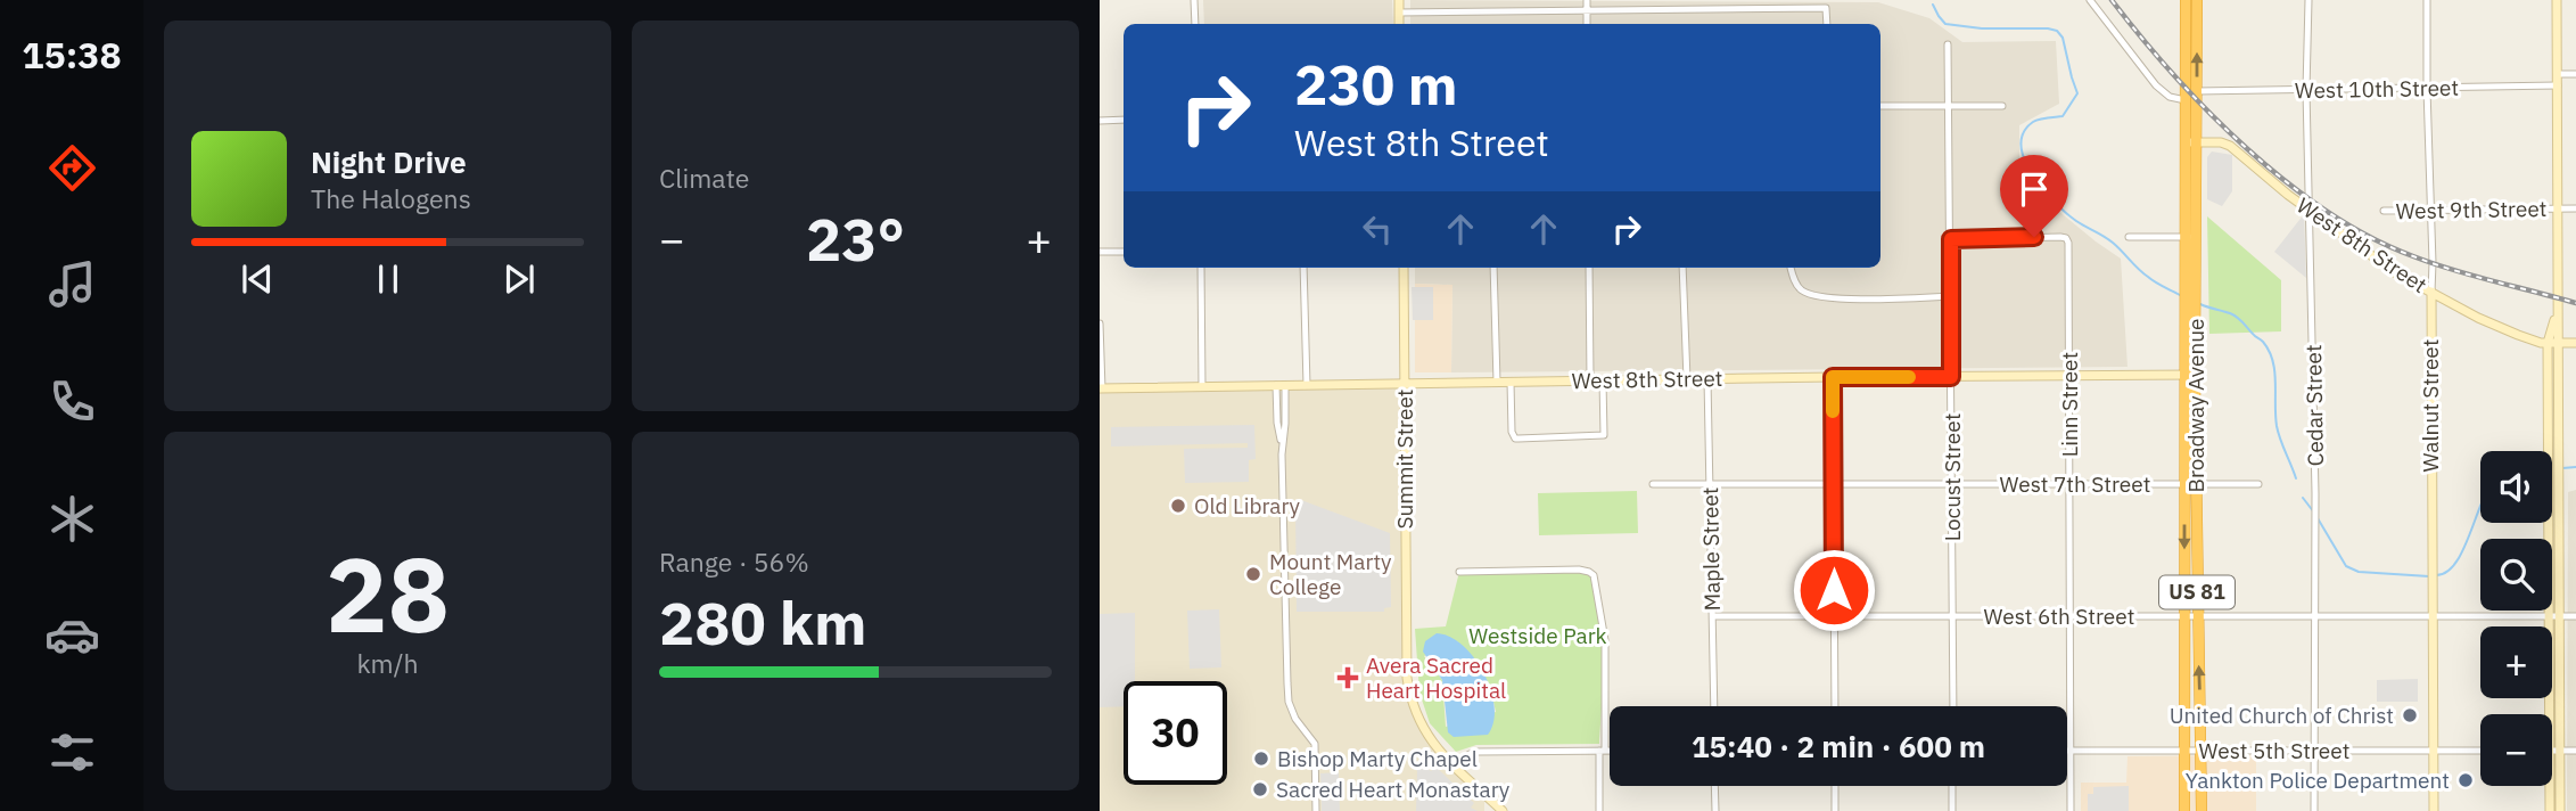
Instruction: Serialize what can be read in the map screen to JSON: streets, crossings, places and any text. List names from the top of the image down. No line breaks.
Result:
{"streets":{"highway":["Broadway Avenue","US 81"],"street":["West 10th Street","West 9th Street","West 8th Street","Linn Street","Cedar Street","Walnut Street","Summit Street","Locust Street","West 7th Street","Maple Street","West 6th Street","West 5th Street"]},"crossings":[["West 10th Street","Broadway Avenue"],["West 10th Street","Cedar Street"],["West 10th Street","Walnut Street"],["West 9th Street","Walnut Street"],["West 8th Street","Linn Street"],["West 8th Street","Broadway Avenue"],["West 8th Street","Cedar Street"],["West 8th Street","Walnut Street"],["West 8th Street","Summit Street"],["West 8th Street","Locust Street"],["West 8th Street","Maple Street"],["Linn Street","Locust Street"],["Linn Street","West 7th Street"],["Linn Street","West 6th Street"],["Linn Street","West 5th Street"],["Broadway Avenue","West 7th Street"],["Broadway Avenue","West 6th Street"],["Broadway Avenue","West 5th Street"],["Cedar Street","West 6th Street"],["Cedar Street","West 5th Street"],["Walnut Street","West 6th Street"],["Walnut Street","West 5th Street"],["Locust Street","West 7th Street"],["Locust Street","West 6th Street"],["West 7th Street","Maple Street"],["Maple Street","West 6th Street"]],"parks":["Westside Park"],"places":{"other":["Old Library","Mount Marty College","United Church of Christ","Bishop Marty Chapel","Yankton Police Department","Sacred Heart Monastary"],"health":["Avera Sacred Heart Hospital"]},"page":{"tabs":"15:38","tile":["Climate",["28","km/h"],["Range · 56%","280 km"]],"turn":["230 m","West 8th Street"],"song":["Night Drive","The Halogens"],"heat":["−","23°","+"],"map_buttons":["+","−"],"limit":"30","trip":"15:40 · 2 min · 600 m"}}
